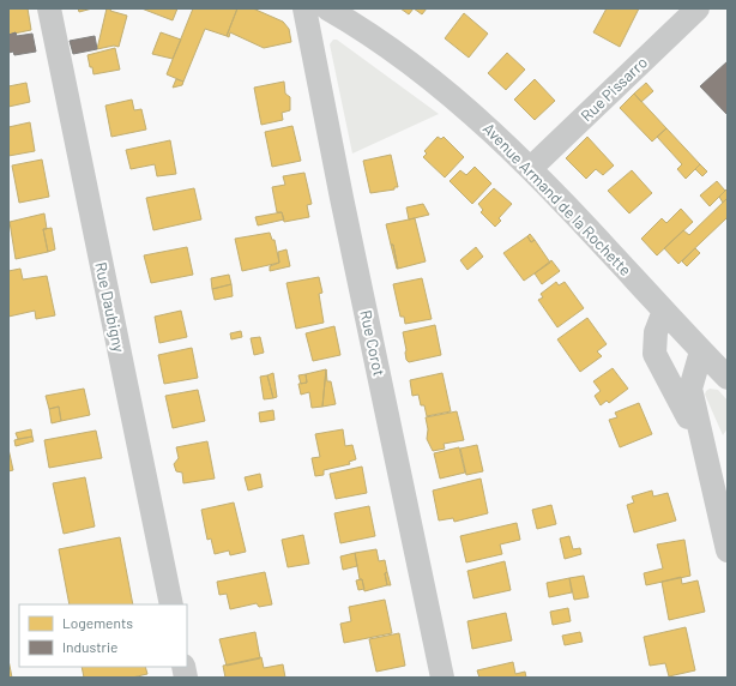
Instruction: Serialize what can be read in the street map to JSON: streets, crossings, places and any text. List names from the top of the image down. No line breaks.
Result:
{"streets":{"street":["Rue Pissarro","Avenue Armand de la Rochette","Rue Daubigny","Rue Corot"]},"crossings":[["Rue Pissarro","Avenue Armand de la Rochette"]],"legend":["Logements","Industrie"]}
